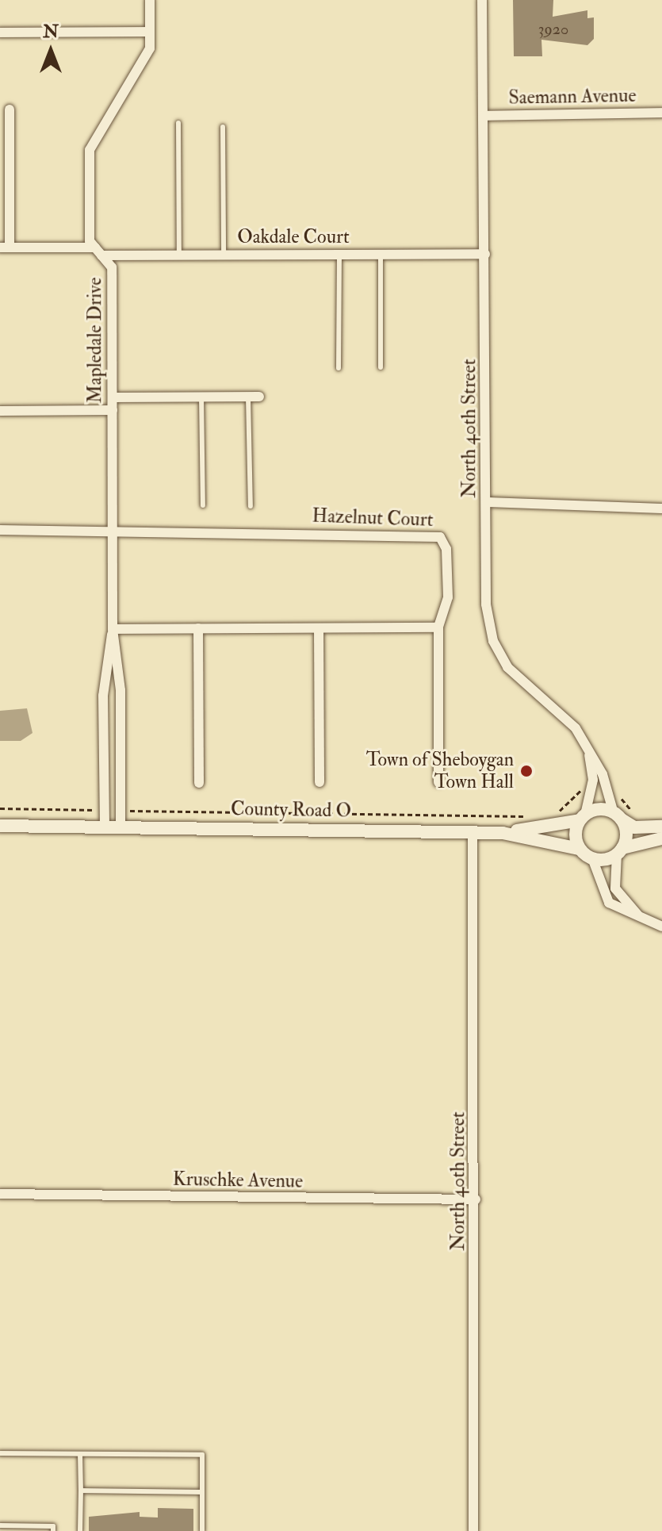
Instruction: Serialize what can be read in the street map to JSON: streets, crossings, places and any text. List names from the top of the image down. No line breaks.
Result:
{"streets":{"street":["Saemann Avenue","Oakdale Court","Mapledale Drive","North 40th Street","Hazelnut Court","County Road O","Kruschke Avenue"]},"crossings":[["Saemann Avenue","North 40th Street"],["Oakdale Court","Mapledale Drive"],["Oakdale Court","North 40th Street"],["Mapledale Drive","Hazelnut Court"],["Mapledale Drive","County Road O"],["North 40th Street","County Road O"],["North 40th Street","Kruschke Avenue"]],"places":["Town of Sheboygan Town Hall"],"house_numbers":["3920"],"north":"top"}
